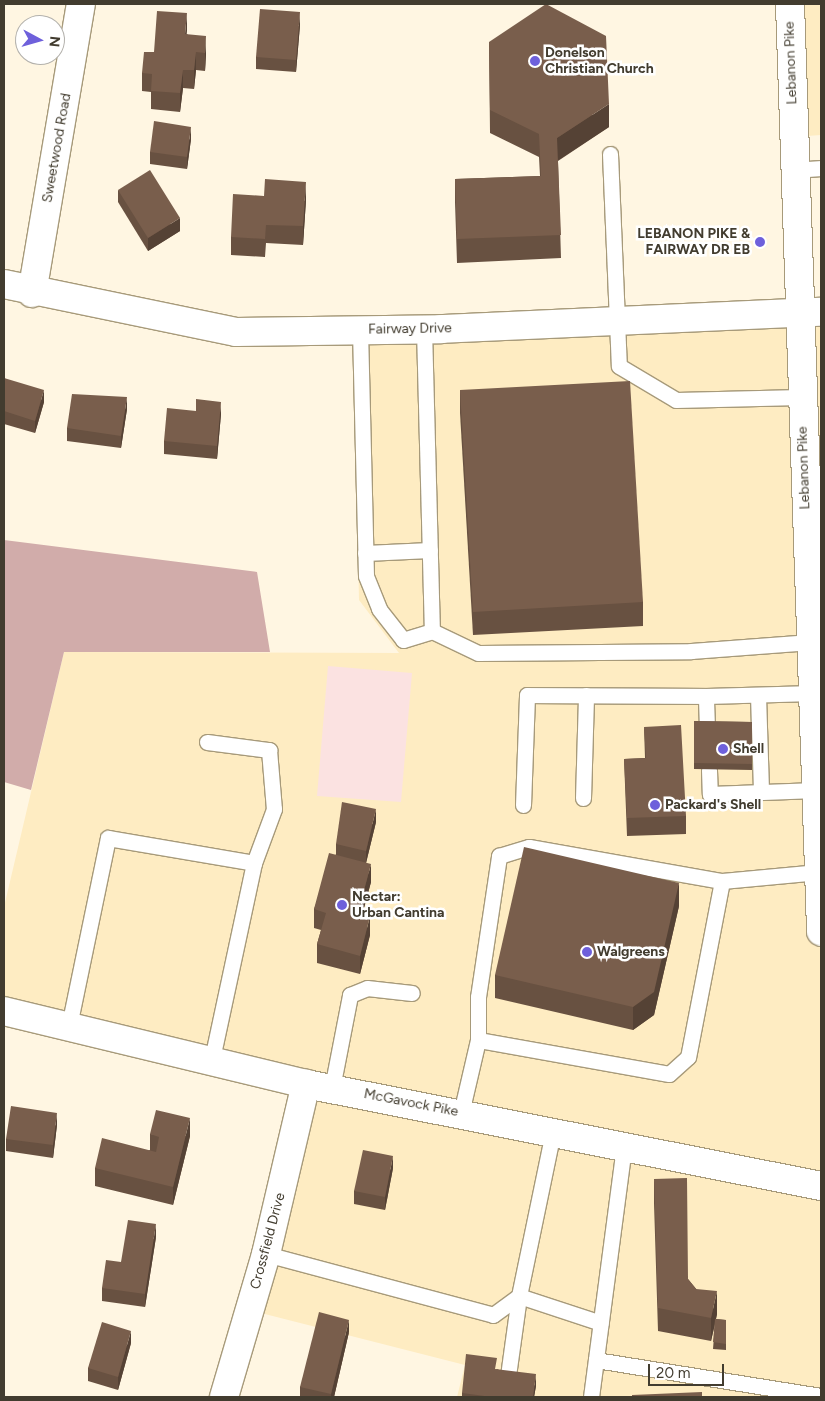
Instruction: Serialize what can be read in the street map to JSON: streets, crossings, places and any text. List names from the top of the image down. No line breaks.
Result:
{"streets":{"main road":["Lebanon Pike","Sweetwood Road","Fairway Drive","McGavock Pike","Crossfield Drive"]},"crossings":[["Lebanon Pike","Fairway Drive"],["Sweetwood Road","Fairway Drive"],["McGavock Pike","Crossfield Drive"]],"places":["Donelson Christian Church","LEBANON PIKE & FAIRWAY DR EB","Shell","Packard's Shell","Nectar: Urban Cantina","Walgreens"],"scale_bar":"20 m","north":"right"}
